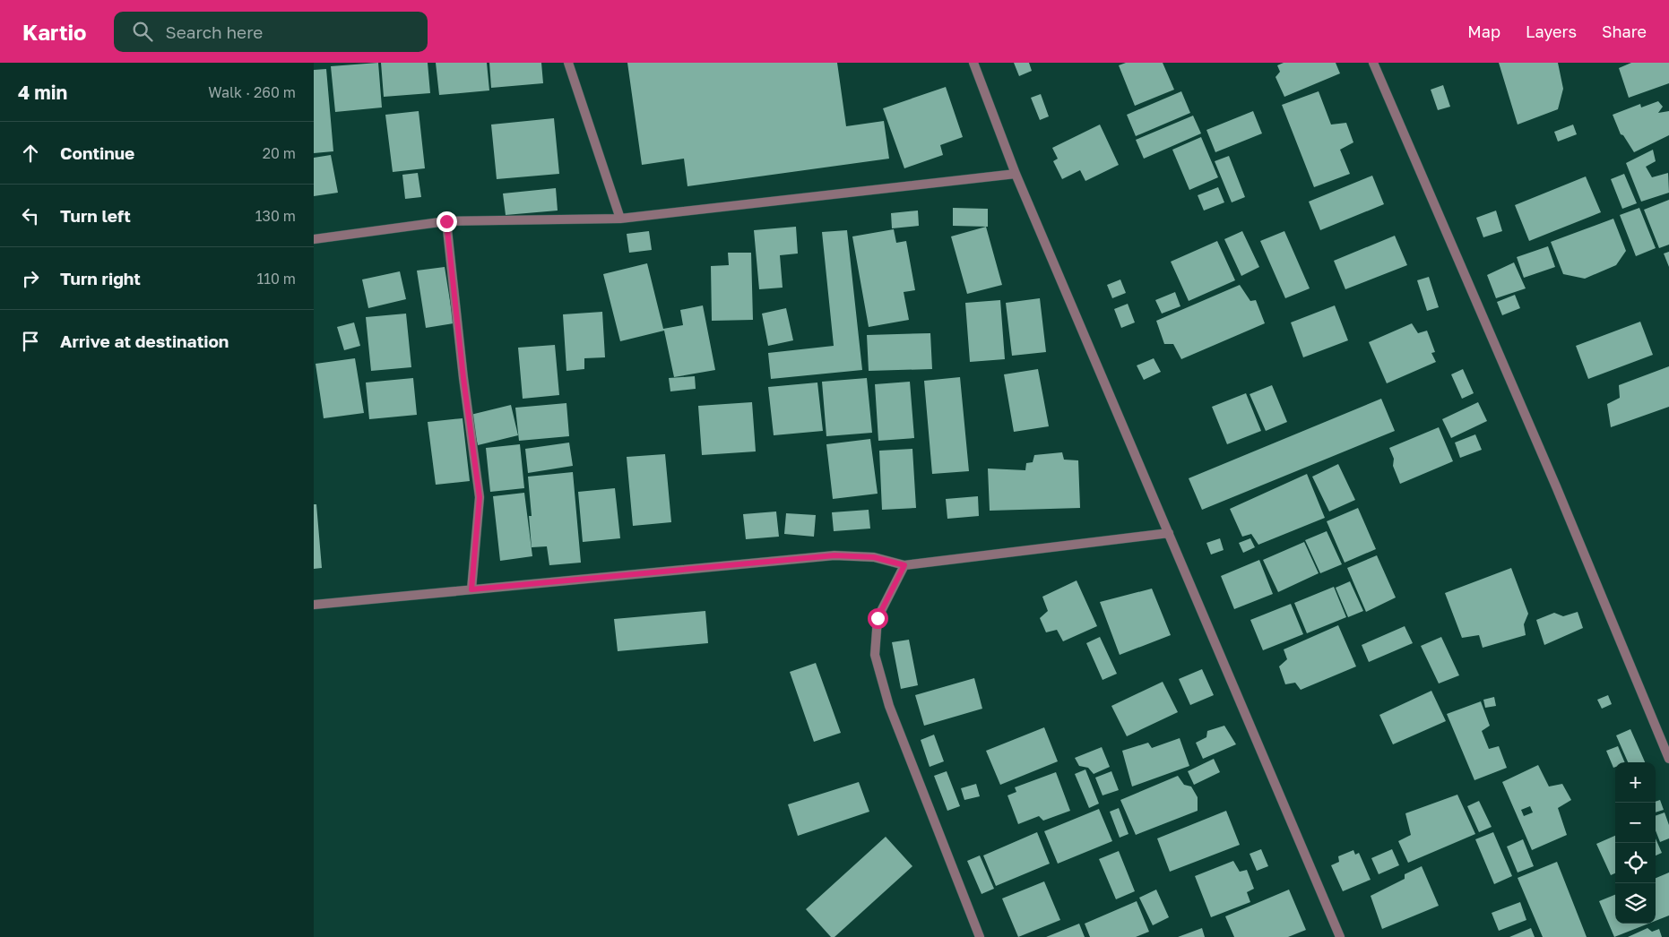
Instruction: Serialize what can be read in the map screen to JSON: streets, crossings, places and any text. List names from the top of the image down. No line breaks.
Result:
{"page":{"header":"Kartio","search":"Search here","nav":["Map","Layers","Share"],"heading":["4 min","Walk · 260 m"],"list":[["Continue","20 m"],["Turn left","130 m"],["Turn right","110 m"],"Arrive at destination"],"map_buttons":["+","−"]}}
